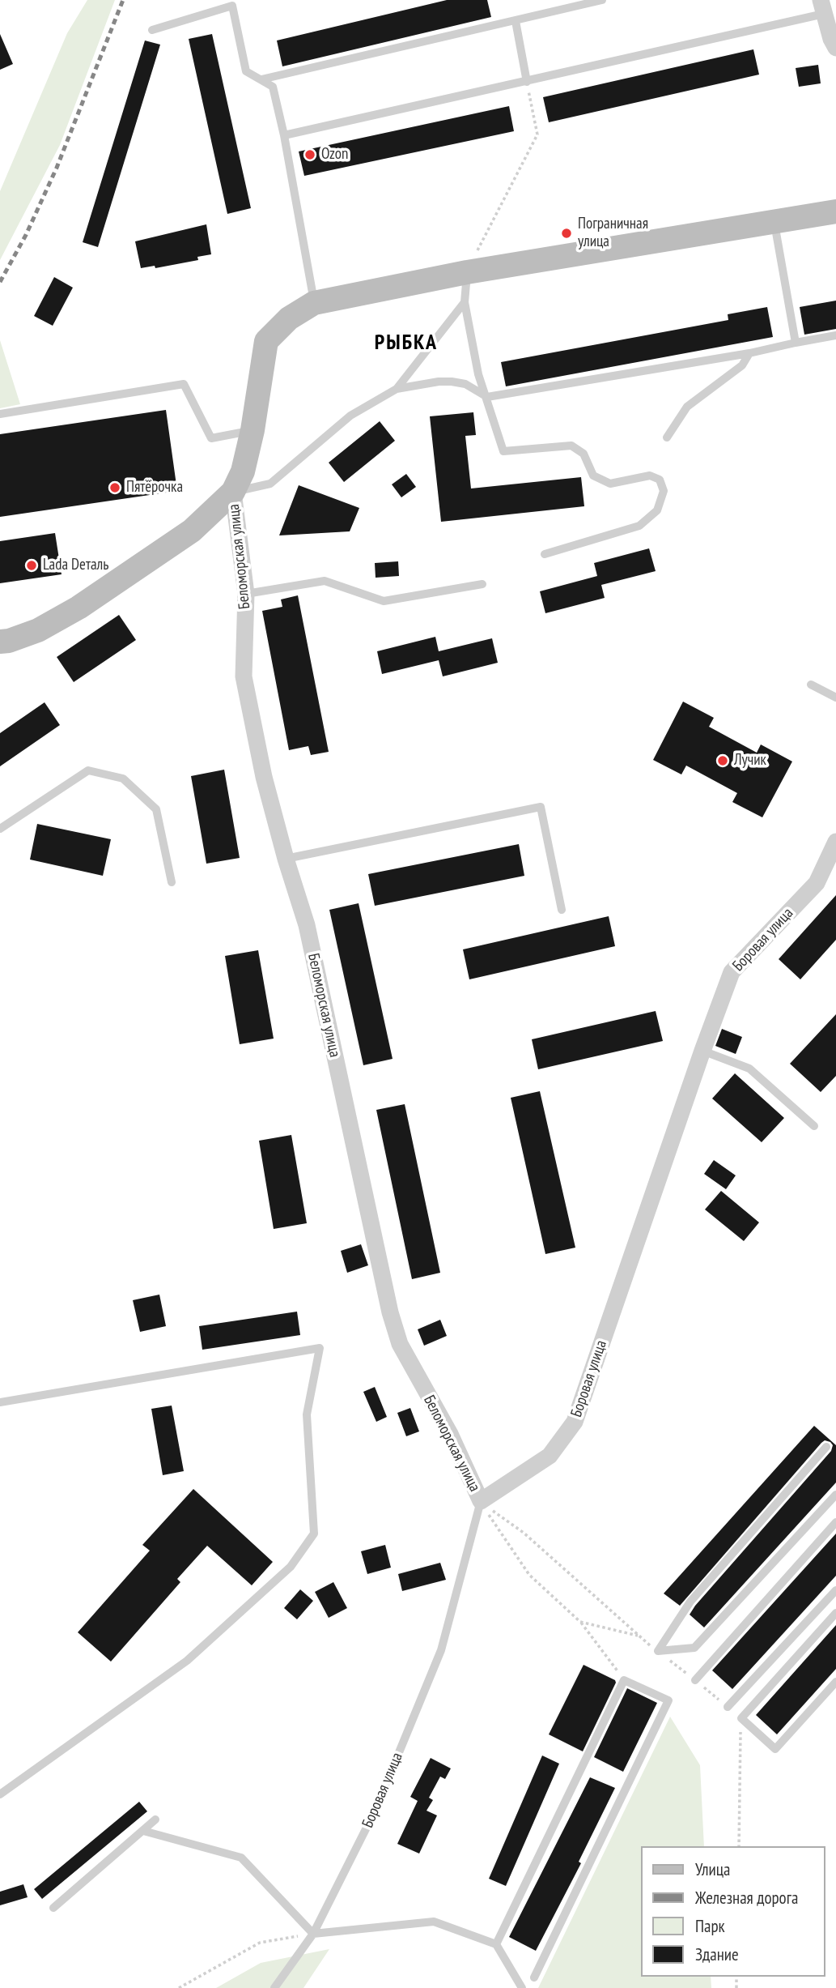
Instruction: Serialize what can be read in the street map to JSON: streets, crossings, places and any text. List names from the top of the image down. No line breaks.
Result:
{"streets":{"street":["Беломорская улица","Боровая улица"]},"crossings":[["Беломорская улица","Боровая улица"]],"districts":["РЫБКА"],"places":["Ozon","Пограничная улица","Пятёрочка","Lada Dеталь","Лучик"],"legend":["Улица","Железная дорога","Парк","Здание"]}
